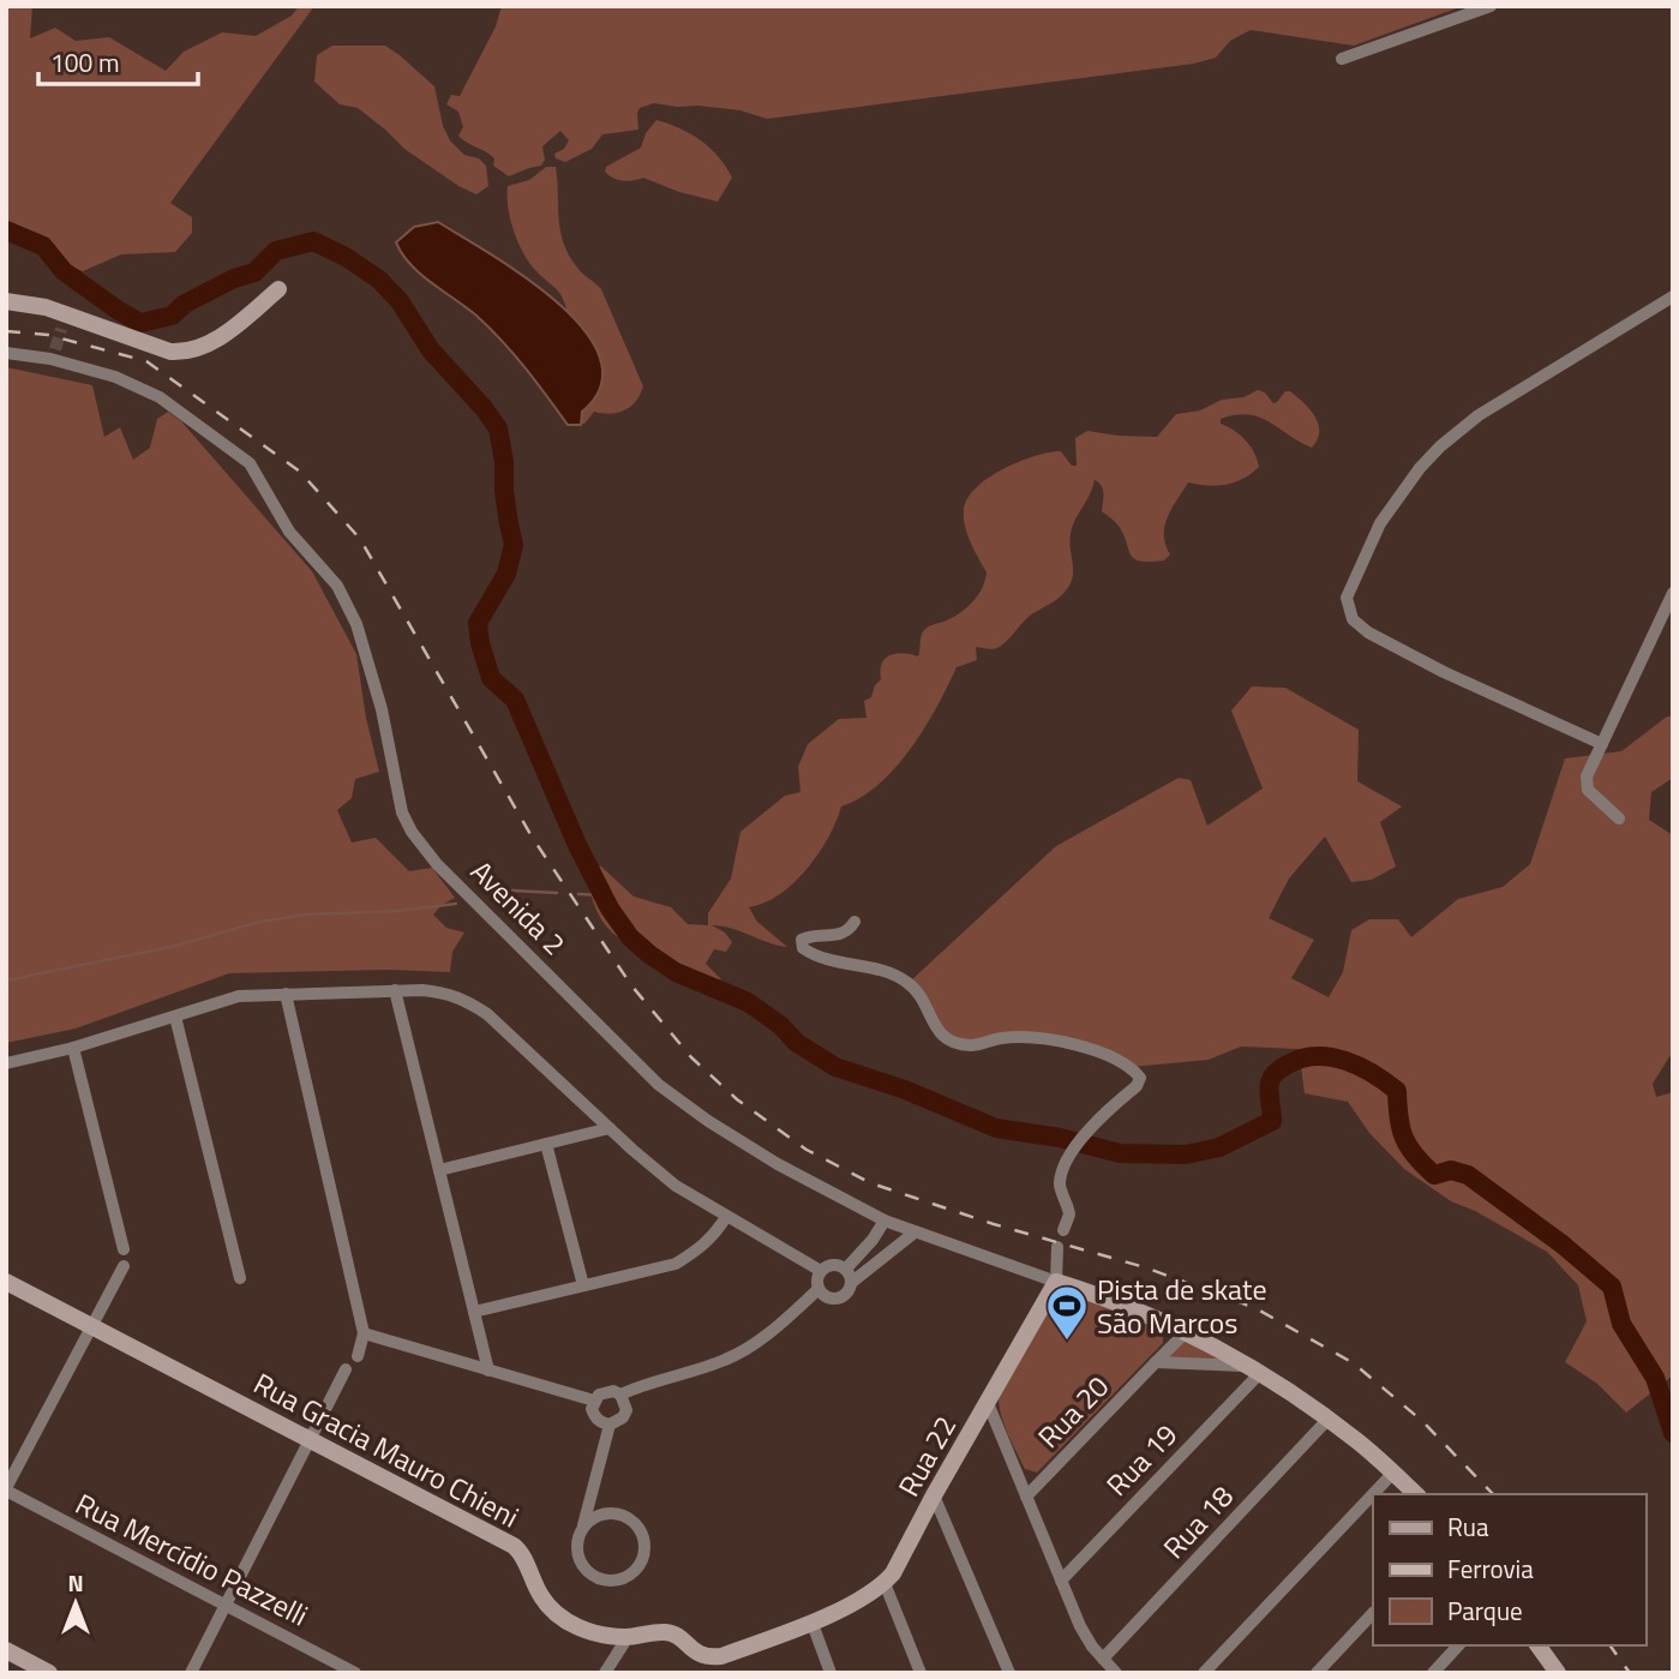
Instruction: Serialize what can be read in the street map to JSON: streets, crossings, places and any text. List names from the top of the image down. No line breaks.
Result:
{"streets":{"street":["Avenida 2","Rua 20","Rua Gracia Mauro Chieni","Rua 22","Rua 19","Rua 18","Rua Mercídio Pazzelli"]},"crossings":[["Avenida 2","Rua 20"],["Avenida 2","Rua 22"],["Avenida 2","Rua 19"],["Avenida 2","Rua 18"]],"places":{"sports":["Pista de skate São Marcos"]},"legend":["Rua","Ferrovia","Parque"],"scale_bar":"100 m","north":"top"}
